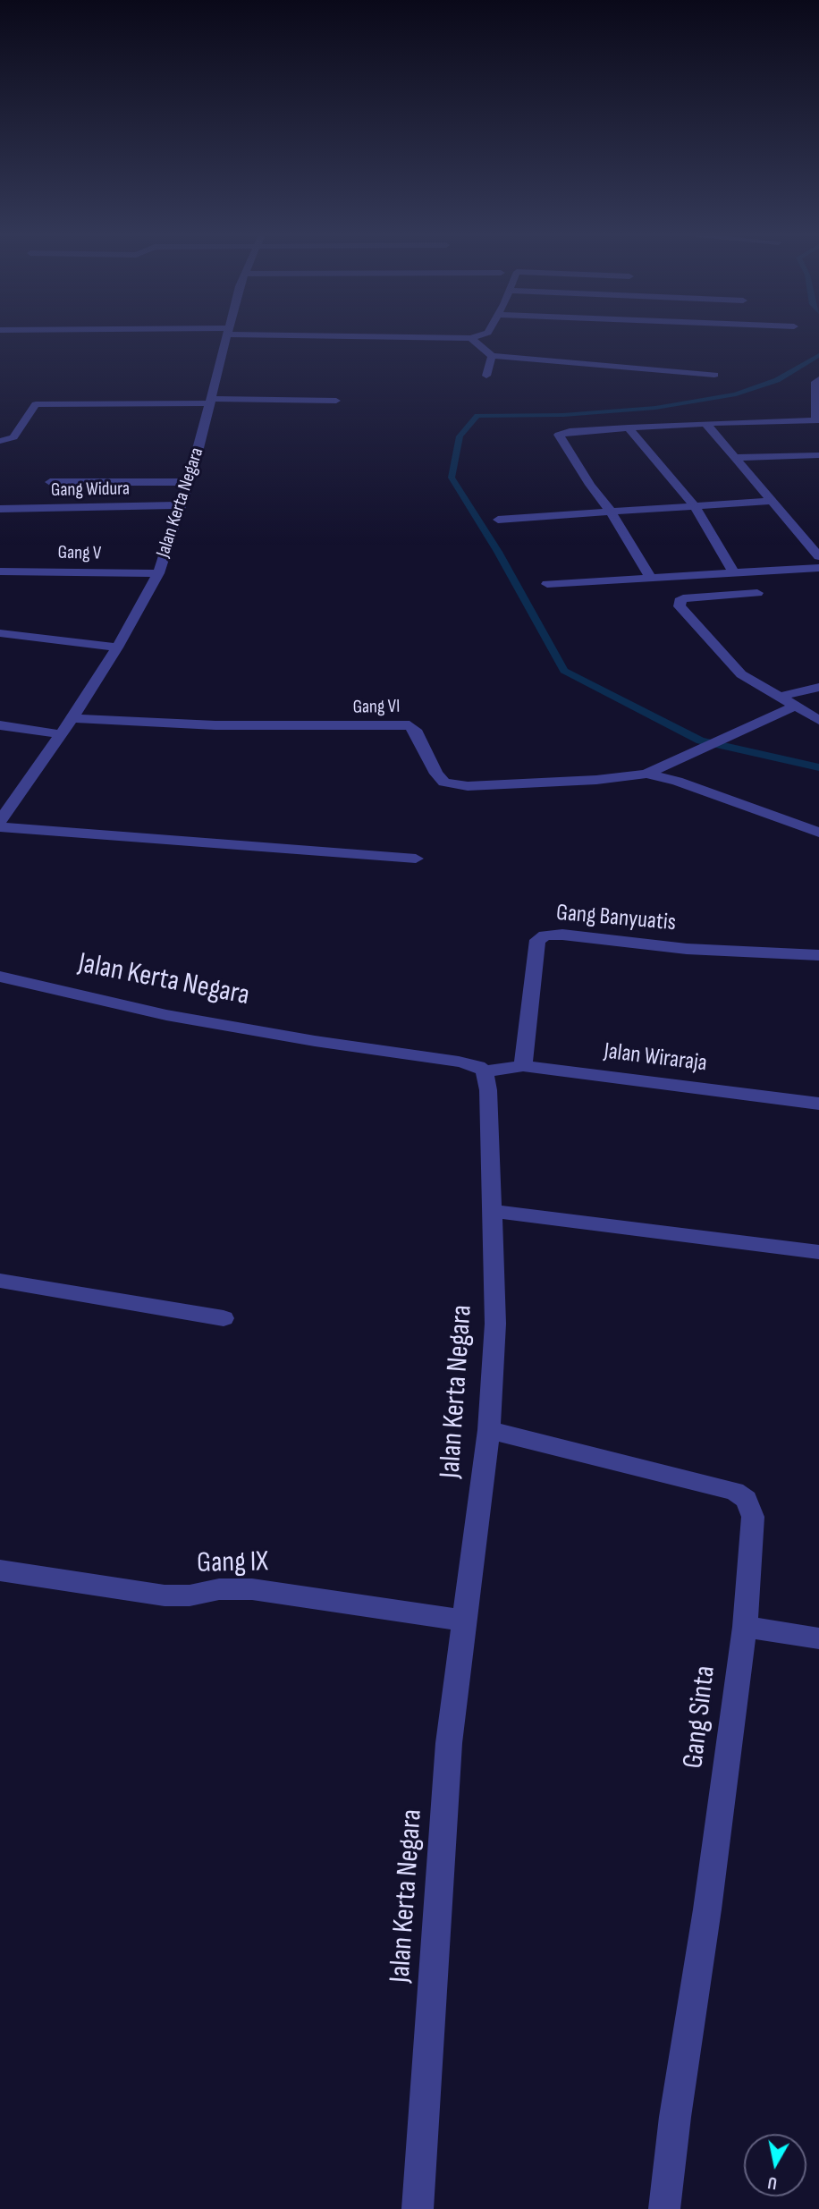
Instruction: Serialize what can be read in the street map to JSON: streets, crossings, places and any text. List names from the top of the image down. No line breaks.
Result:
{"streets":{"street":["Gang Widura","Jalan Kerta Negara","Gang V","Gang VI","Gang Banyuatis","Jalan Wiraraja","Gang IX","Gang Sinta"]},"crossings":[["Gang Widura","Jalan Kerta Negara"],["Jalan Kerta Negara","Gang V"],["Jalan Kerta Negara","Gang VI"],["Jalan Kerta Negara","Jalan Wiraraja"],["Jalan Kerta Negara","Gang IX"],["Jalan Kerta Negara","Gang Sinta"],["Gang Banyuatis","Jalan Wiraraja"]],"north":"bottom"}
